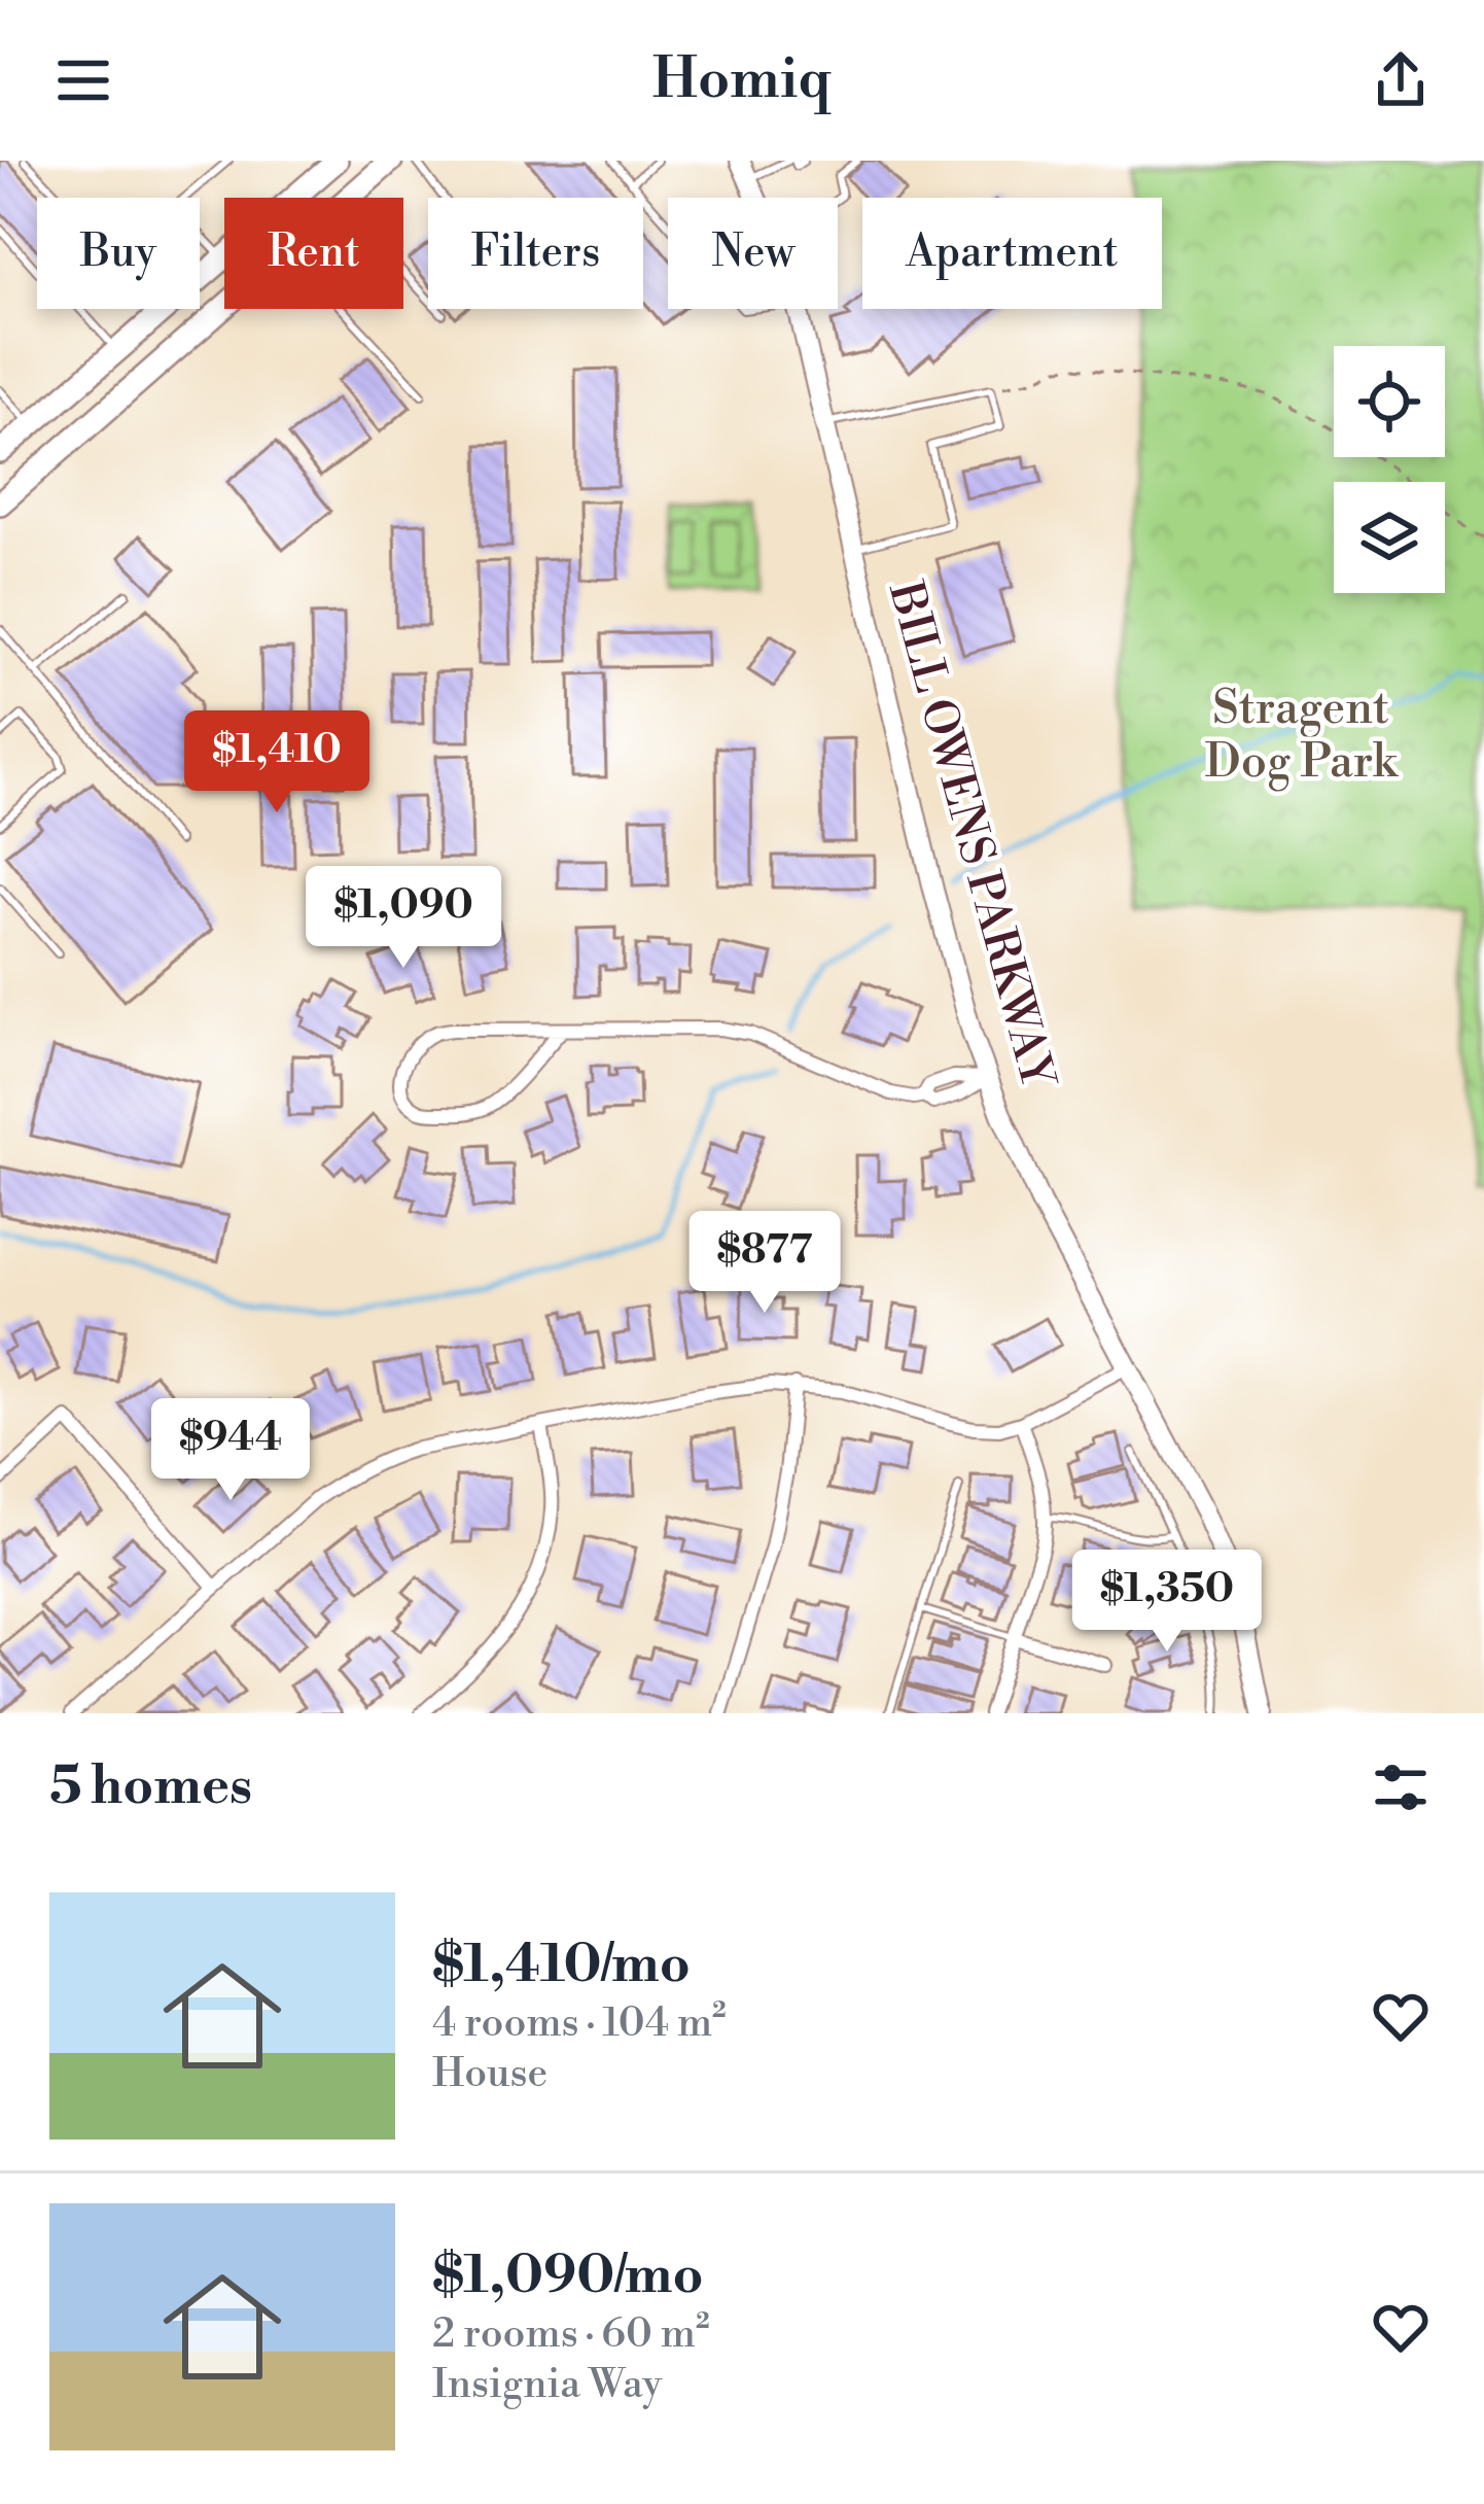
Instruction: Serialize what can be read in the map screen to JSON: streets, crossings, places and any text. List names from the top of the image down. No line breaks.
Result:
{"streets":{"main road":["BILL OWENS PARKWAY"]},"parks":["Stragent Dog Park"],"page":{"header":"Homiq","chip":["Buy","Rent","Filters","New","Apartment"],"price":["$1,410","$1,090","$877","$944","$1,350"],"heading":"5 homes","list":[{"name":"$1,410/mo","note":"4 rooms · 104 m² · House"},{"name":"$1,090/mo","note":"2 rooms · 60 m² · Insignia Way"}]}}
